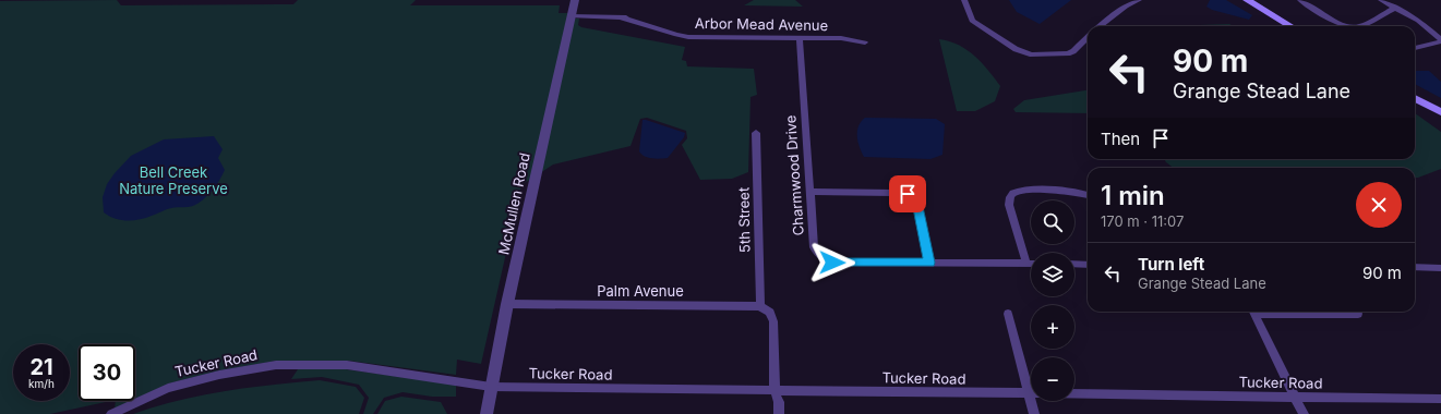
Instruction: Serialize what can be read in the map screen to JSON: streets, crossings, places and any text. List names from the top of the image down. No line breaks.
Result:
{"streets":{"street":["Arbor Mead Avenue","Charmwood Drive","McMullen Road","5th Street","Palm Avenue","Tucker Road"]},"crossings":[["Arbor Mead Avenue","Charmwood Drive"],["Arbor Mead Avenue","McMullen Road"],["McMullen Road","Palm Avenue"],["McMullen Road","Tucker Road"],["5th Street","Palm Avenue"],["Palm Avenue","Tucker Road"]],"parks":["Bell Creek Nature Preserve"],"page":{"turn":["90 m","Grange Stead Lane"],"then":"Then","heading":["1 min","170 m · 11:07"],"map_buttons":["+","−"],"list":[{"name":"Turn left","note":"Grange Stead Lane","value":"90 m"}],"speed":"21 km/h","limit":"30"}}
